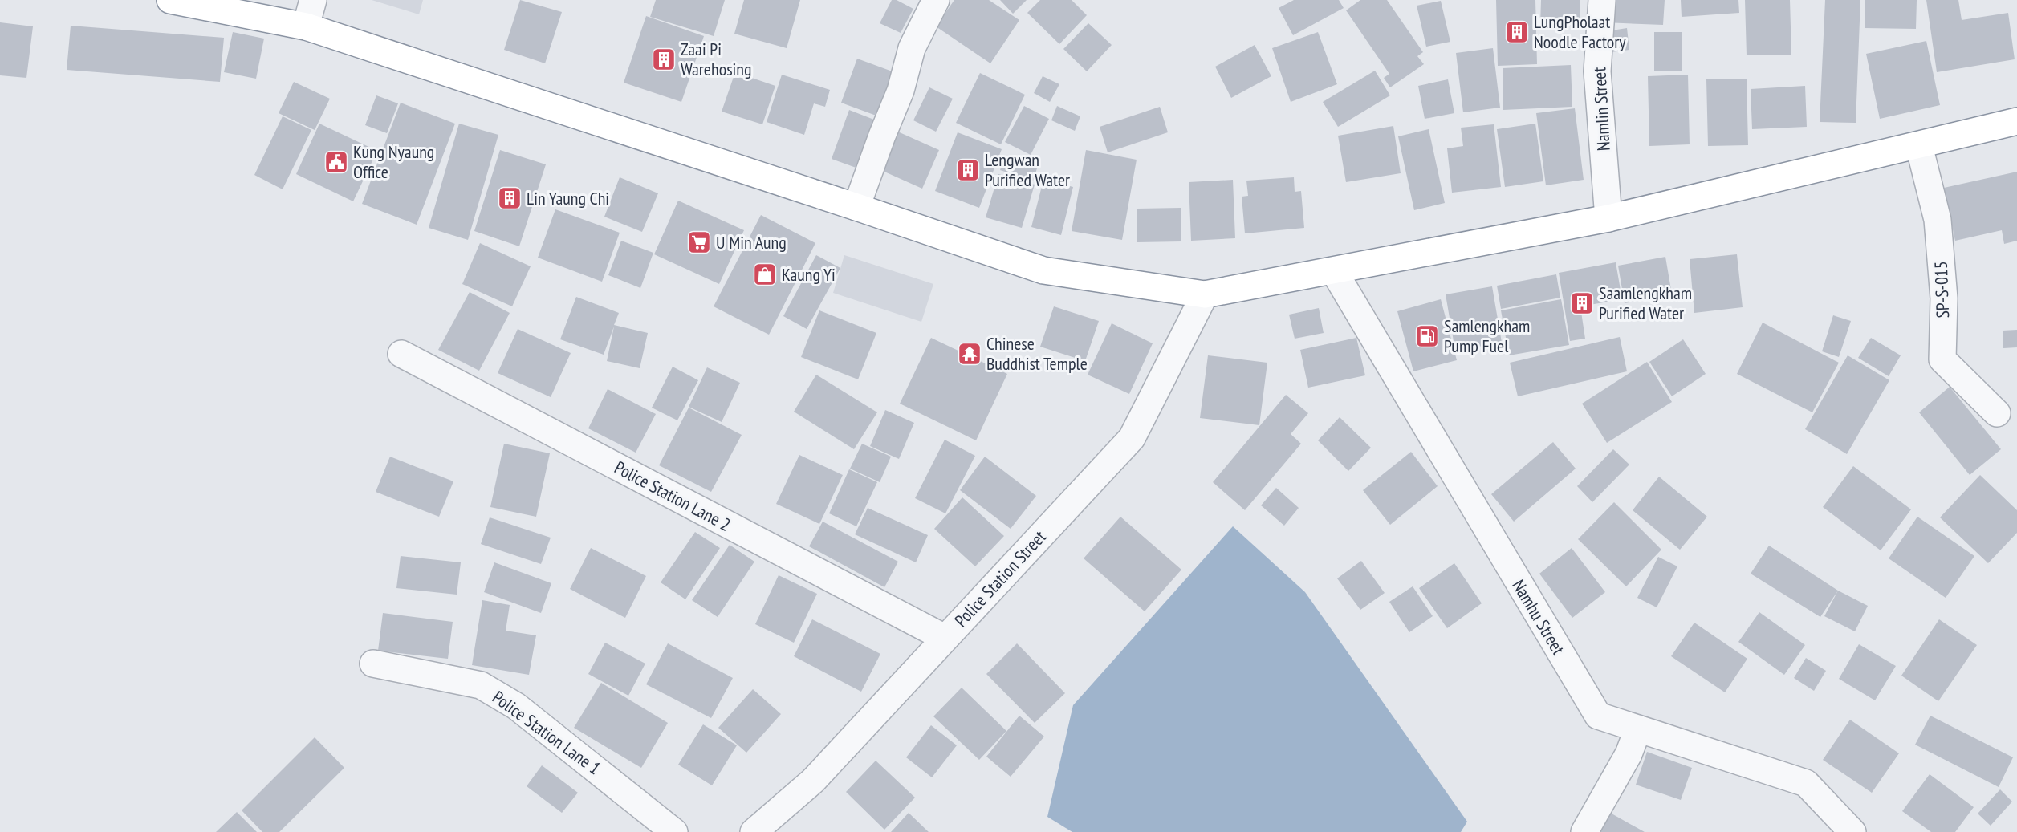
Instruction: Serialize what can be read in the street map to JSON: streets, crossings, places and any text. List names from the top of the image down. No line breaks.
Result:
{"streets":{"street":["Namlin Street","SP-S-015","Police Station Lane 2","Police Station Street","Namhu Street","Police Station Lane 1"]},"crossings":[["Police Station Lane 2","Police Station Street"]],"places":{"building":["LungPholaat Noodle Factory","Zaai Pi Warehosing","Lengwan Purified Water","Lin Yaung Chi","Saamlengkham Purified Water"],"public building":["Kung Nyaung Office"],"supermarket":["U Min Aung"],"shop":["Kaung Yi"],"fuel station":["Samlengkham Pump Fuel"],"temple":["Chinese Buddhist Temple"]}}
